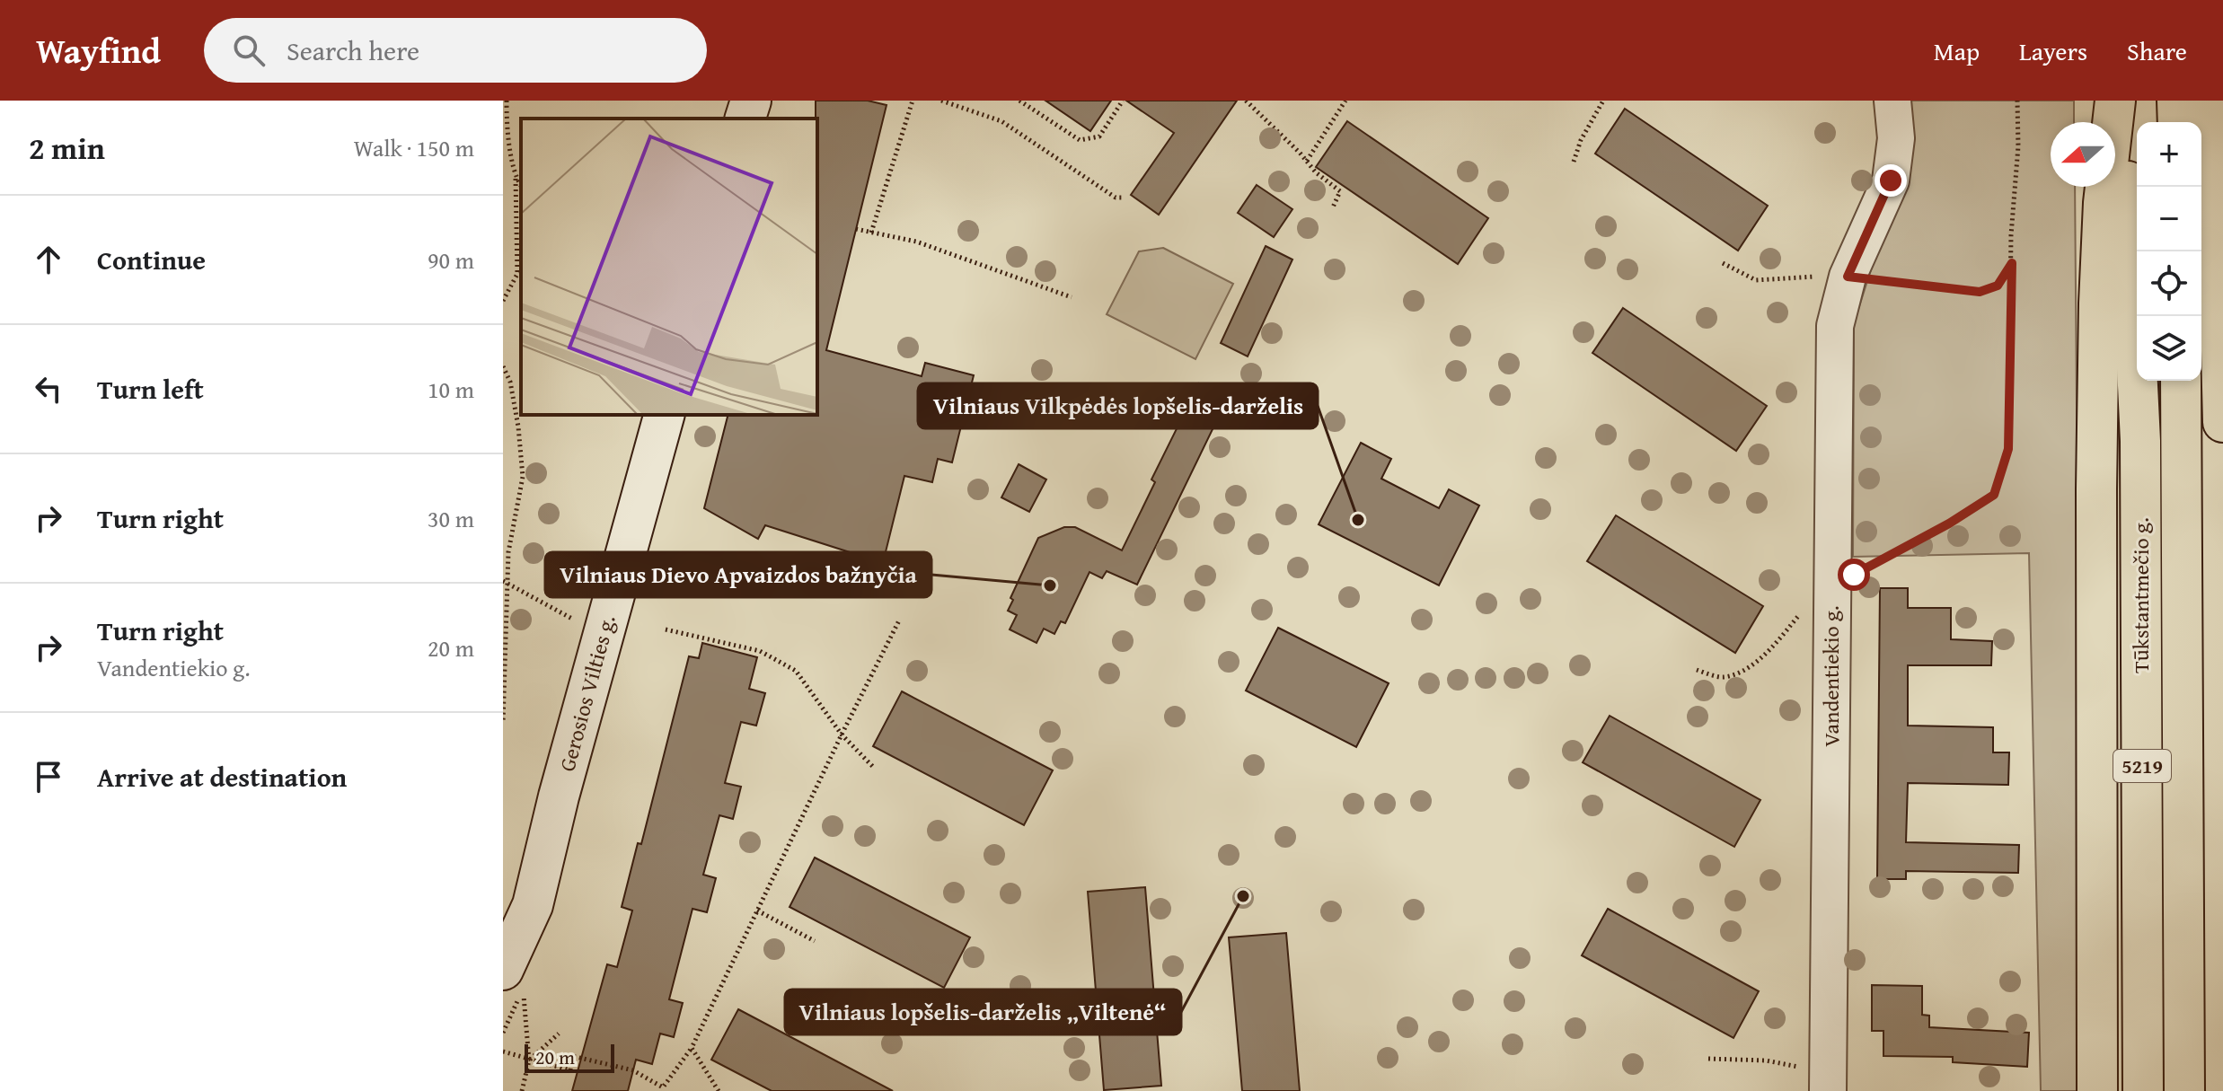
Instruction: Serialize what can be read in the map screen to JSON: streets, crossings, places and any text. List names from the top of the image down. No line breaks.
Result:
{"streets":{"highway":["Tūkstantmečio g.","5219"],"main road":["Gerosios Vilties g."],"street":["Vandentiekio g."]},"places":["Vilniaus Vilkpėdės lopšelis-darželis","Vilniaus Dievo Apvaizdos bažnyčia","Vilniaus lopšelis-darželis „Viltenė“"],"scale_bar":"20 m","north":"left","page":{"header":"Wayfind","search":"Search here","nav":["Map","Layers","Share"],"heading":["2 min","Walk · 150 m"],"map_buttons":["+","−"],"list":[["Continue","90 m"],["Turn left","10 m"],["Turn right","30 m"],["Turn right","Vandentiekio g.","20 m"],"Arrive at destination"],"scale":"20 m"}}
